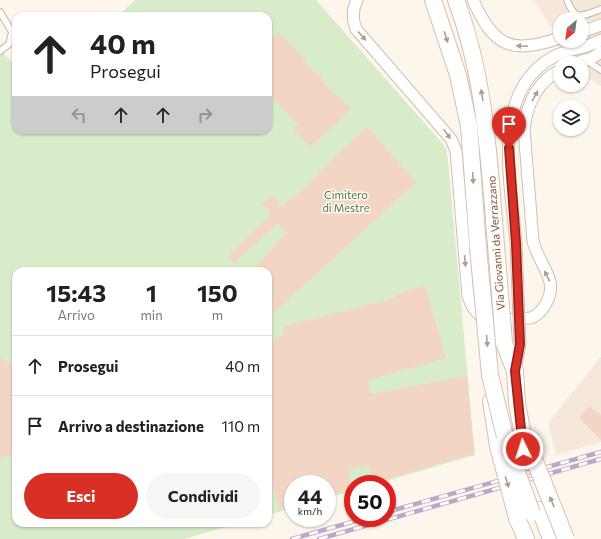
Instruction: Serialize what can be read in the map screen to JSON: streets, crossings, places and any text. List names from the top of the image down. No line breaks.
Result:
{"streets":{"main road":["Via Giovanni da Verrazzano"]},"parks":["Cimitero di Mestre"],"north":"bottom left","page":{"turn":["40 m","Prosegui"],"eta":["15:43","Arrivo","1","min","150","m"],"list":[{"name":"Prosegui","value":"40 m"},{"name":"Arrivo a destinazione","value":"110 m"}],"buttons":["Esci","Condividi"],"speed":"44 km/h","limit":"50"}}
